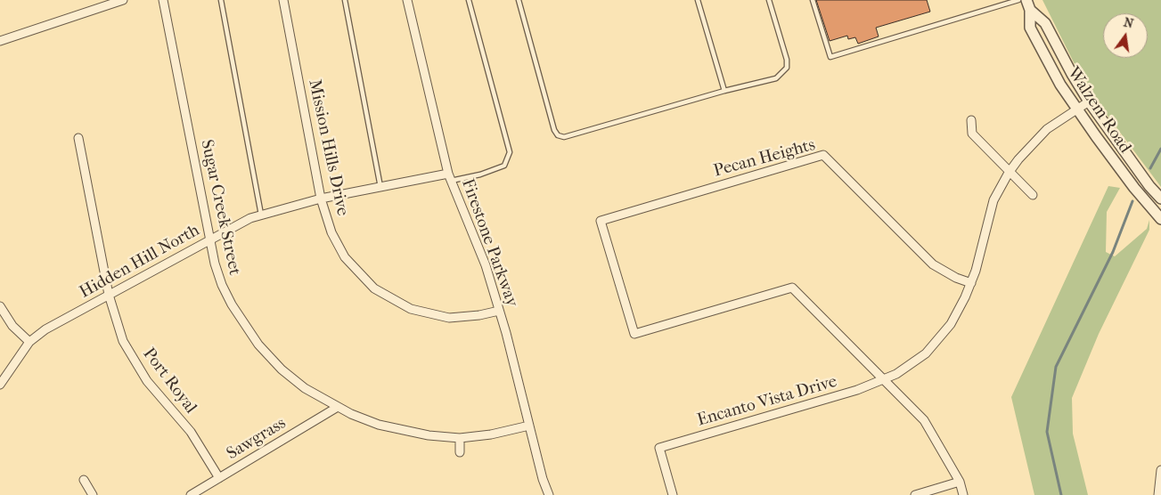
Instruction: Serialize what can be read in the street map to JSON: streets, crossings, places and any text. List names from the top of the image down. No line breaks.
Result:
{"streets":{"street":["Walzem Road","Mission Hills Drive","Pecan Heights","Sugar Creek Street","Firestone Parkway","Hidden Hill North","Port Royal","Encanto Vista Drive","Sawgrass"]},"crossings":[["Walzem Road","Encanto Vista Drive"],["Mission Hills Drive","Firestone Parkway"],["Mission Hills Drive","Hidden Hill North"],["Pecan Heights","Encanto Vista Drive"],["Sugar Creek Street","Firestone Parkway"],["Sugar Creek Street","Hidden Hill North"],["Sugar Creek Street","Sawgrass"],["Firestone Parkway","Hidden Hill North"],["Hidden Hill North","Port Royal"],["Port Royal","Sawgrass"]],"north":"top"}
